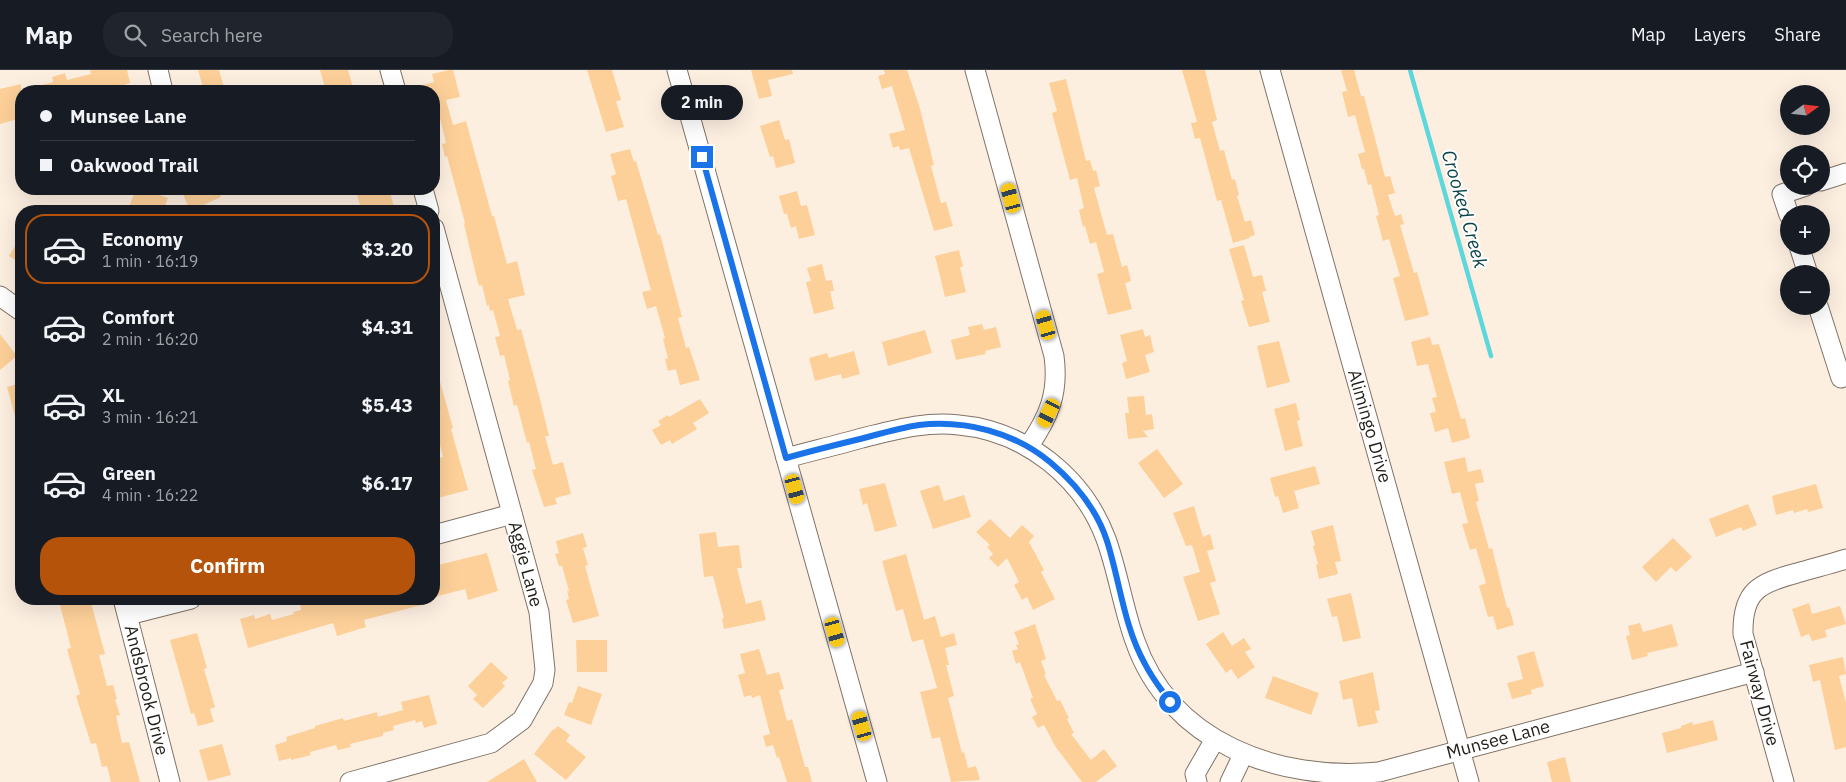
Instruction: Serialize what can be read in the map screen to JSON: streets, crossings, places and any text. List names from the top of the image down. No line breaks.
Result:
{"streets":{"street":["Alimingo Drive","Aggie Lane","Andsbrook Drive","Fairway Drive","Munsee Lane"]},"crossings":[["Alimingo Drive","Munsee Lane"],["Fairway Drive","Munsee Lane"]],"water":["Crooked Creek"],"north":"right","page":{"header":"Map","search":"Search here","nav":["Map","Layers","Share"],"map_buttons":["+","−"],"bubble":"2 min","banner":["Munsee Lane","Oakwood Trail"],"list":[{"name":"Economy","note":"1 min · 16:19","value":"$3.20"},{"name":"Comfort","note":"2 min · 16:20","value":"$4.31"},{"name":"XL","note":"3 min · 16:21","value":"$5.43"},{"name":"Green","note":"4 min · 16:22","value":"$6.17"}],"buttons":"Confirm"}}
